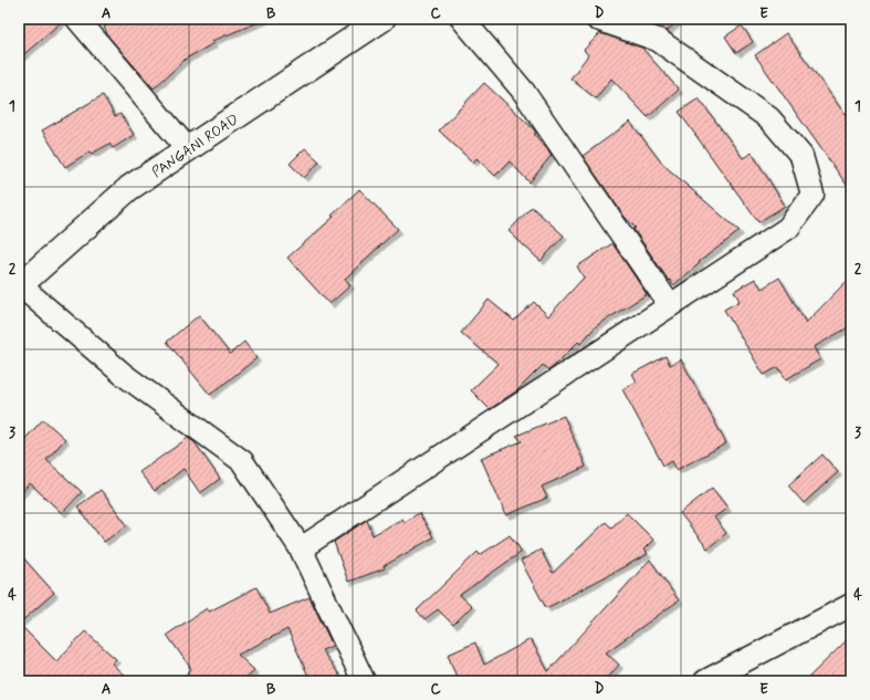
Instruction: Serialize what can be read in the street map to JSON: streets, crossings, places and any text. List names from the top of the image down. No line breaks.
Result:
{"streets":{"main road":["PANGANI ROAD"]},"grid":{"columns":["A","B","C","D","E"],"rows":["1","2","3","4"]}}
